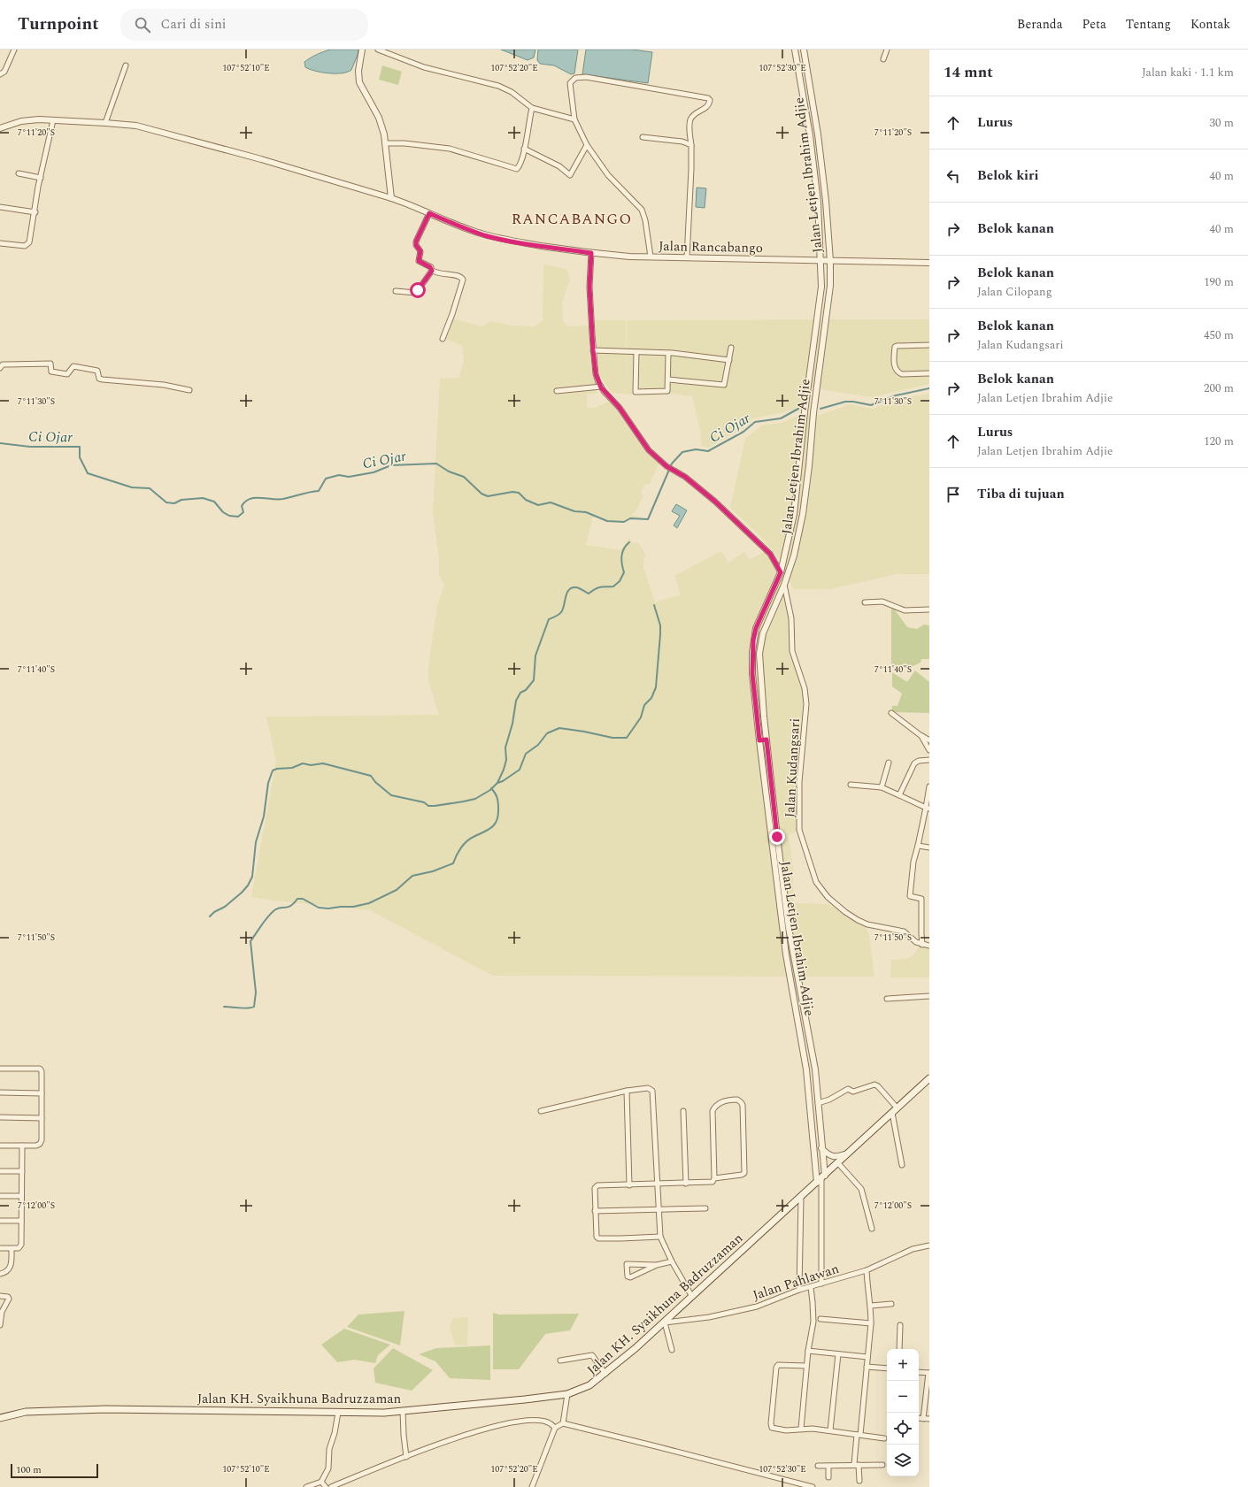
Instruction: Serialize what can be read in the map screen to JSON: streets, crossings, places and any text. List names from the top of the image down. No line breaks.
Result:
{"streets":{"main road":["Jalan KH. Syaikhuna Badruzzaman"],"street":["Jalan Letjen Ibrahim Adjie","Jalan Rancabango","Jalan Kudangsari","Jalan Pahlawan"]},"crossings":[["Jalan Letjen Ibrahim Adjie","Jalan Rancabango"],["Jalan Letjen Ibrahim Adjie","Jalan Kudangsari"],["Jalan Letjen Ibrahim Adjie","Jalan KH. Syaikhuna Badruzzaman"],["Jalan Pahlawan","Jalan KH. Syaikhuna Badruzzaman"]],"districts":["RANCABANGO"],"water":["Ci Ojar"],"scale_bar":"100 m","page":{"header":"Turnpoint","search":"Cari di sini","nav":["Beranda","Peta","Tentang","Kontak"],"heading":["14 mnt","Jalan kaki · 1.1 km"],"list":[["Lurus","30 m"],["Belok kiri","40 m"],["Belok kanan","40 m"],["Belok kanan","Jalan Cilopang","190 m"],["Belok kanan","Jalan Kudangsari","450 m"],["Belok kanan","Jalan Letjen Ibrahim Adjie","200 m"],["Lurus","Jalan Letjen Ibrahim Adjie","120 m"],"Tiba di tujuan"],"map_buttons":["+","−"],"scale":"100 m"},"coordinates":["107°52'10\"E","107°52'20\"E","107°52'30\"E","7°11'20\"S","7°11'30\"S","7°11'40\"S","7°11'50\"S","7°12'00\"S"]}
